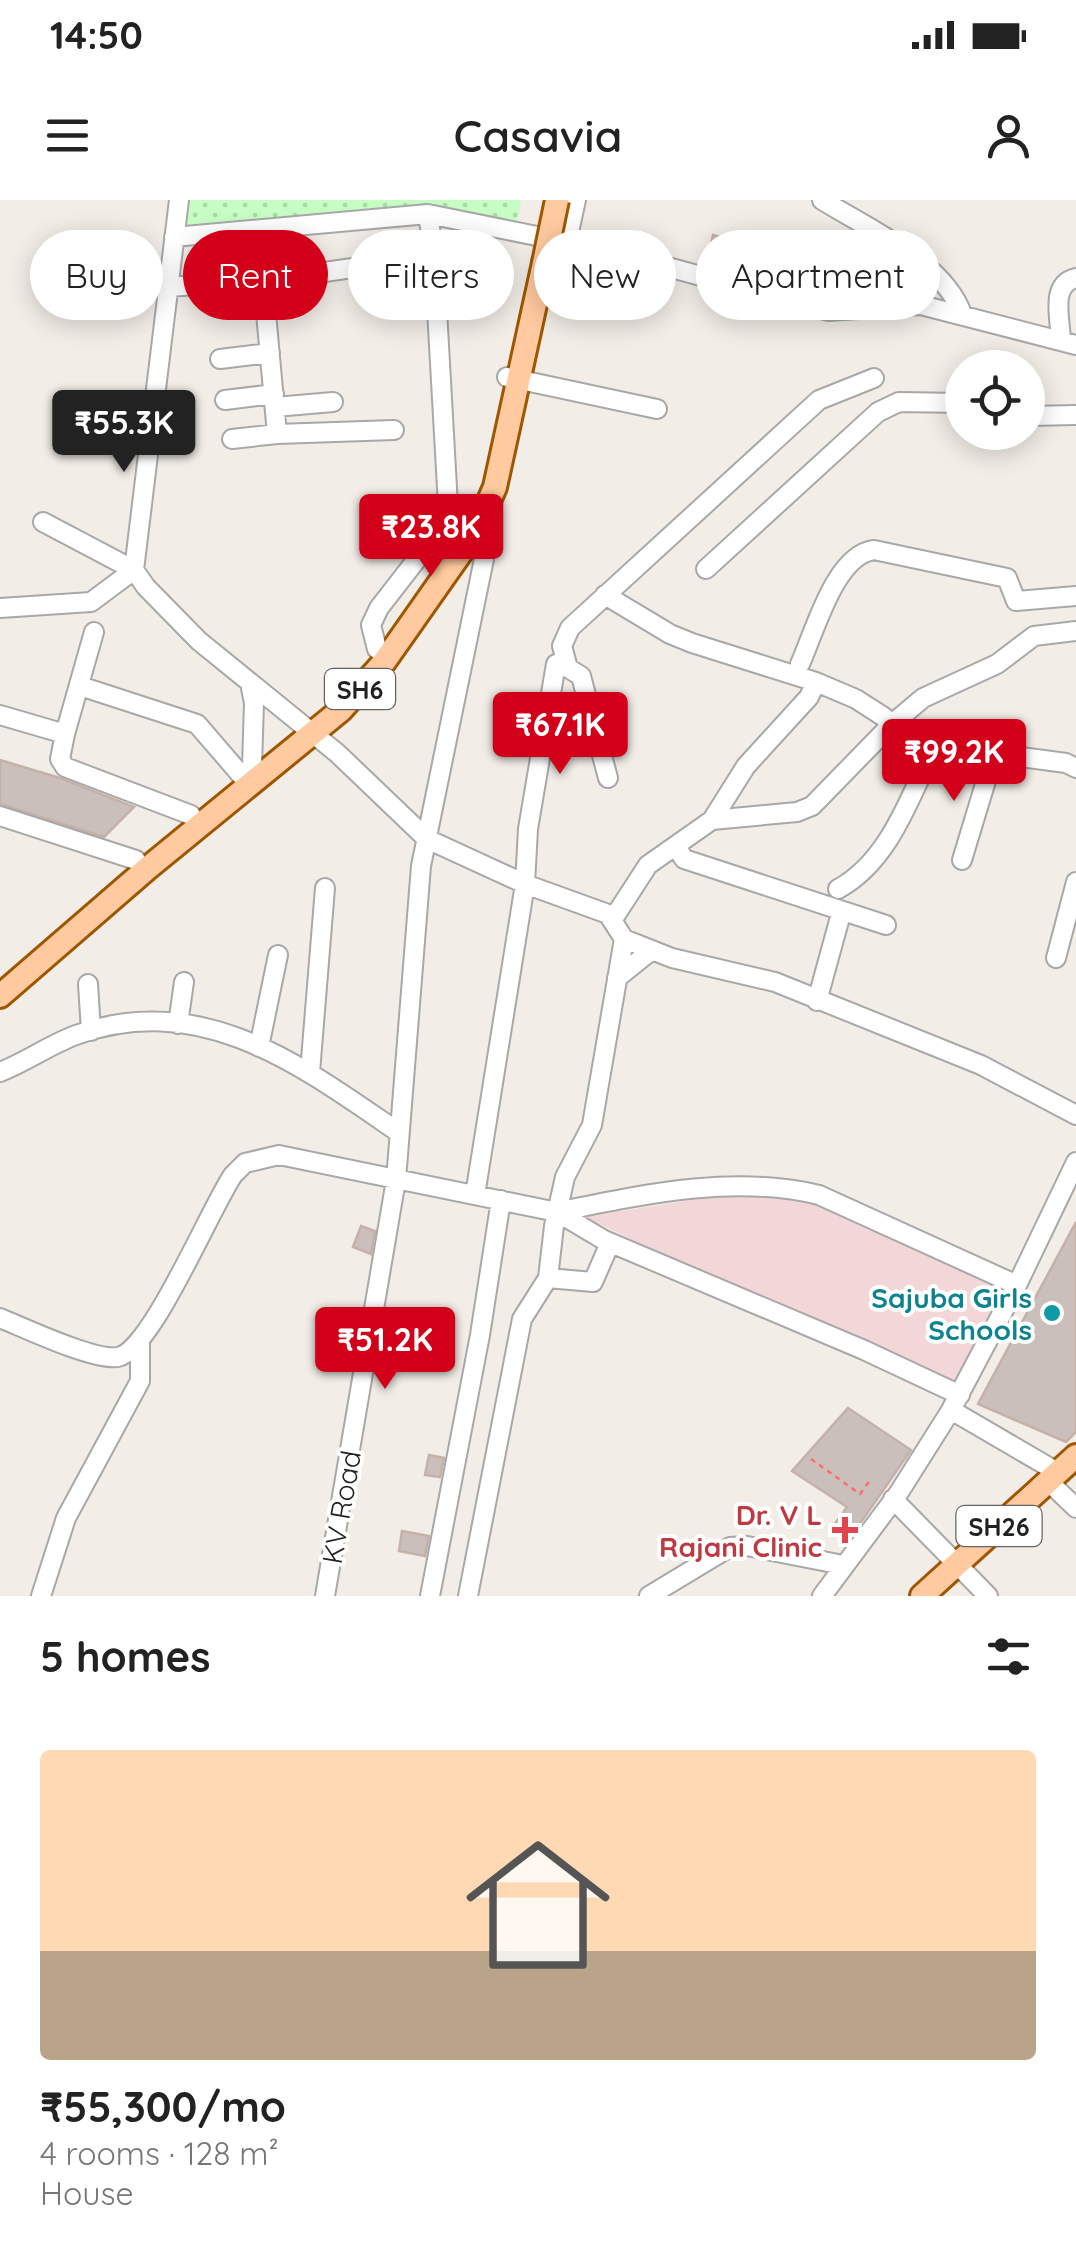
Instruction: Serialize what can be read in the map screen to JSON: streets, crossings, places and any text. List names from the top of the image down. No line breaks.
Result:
{"streets":{"main road":["SH6","SH26"],"street":["KV Road"]},"crossings":[["SH6","KV Road"]],"places":{"other":["Sajuba Girls Schools"],"health":["Dr. V L Rajani Clinic"]},"page":{"status":"14:50","header":"Casavia","chip":["Buy","Rent","Filters","New","Apartment"],"price":["₹55.3K","₹23.8K","₹67.1K","₹99.2K","₹51.2K"],"heading":"5 homes","list":[{"name":"₹55,300/mo","note":"4 rooms · 128 m² · House"}]}}
